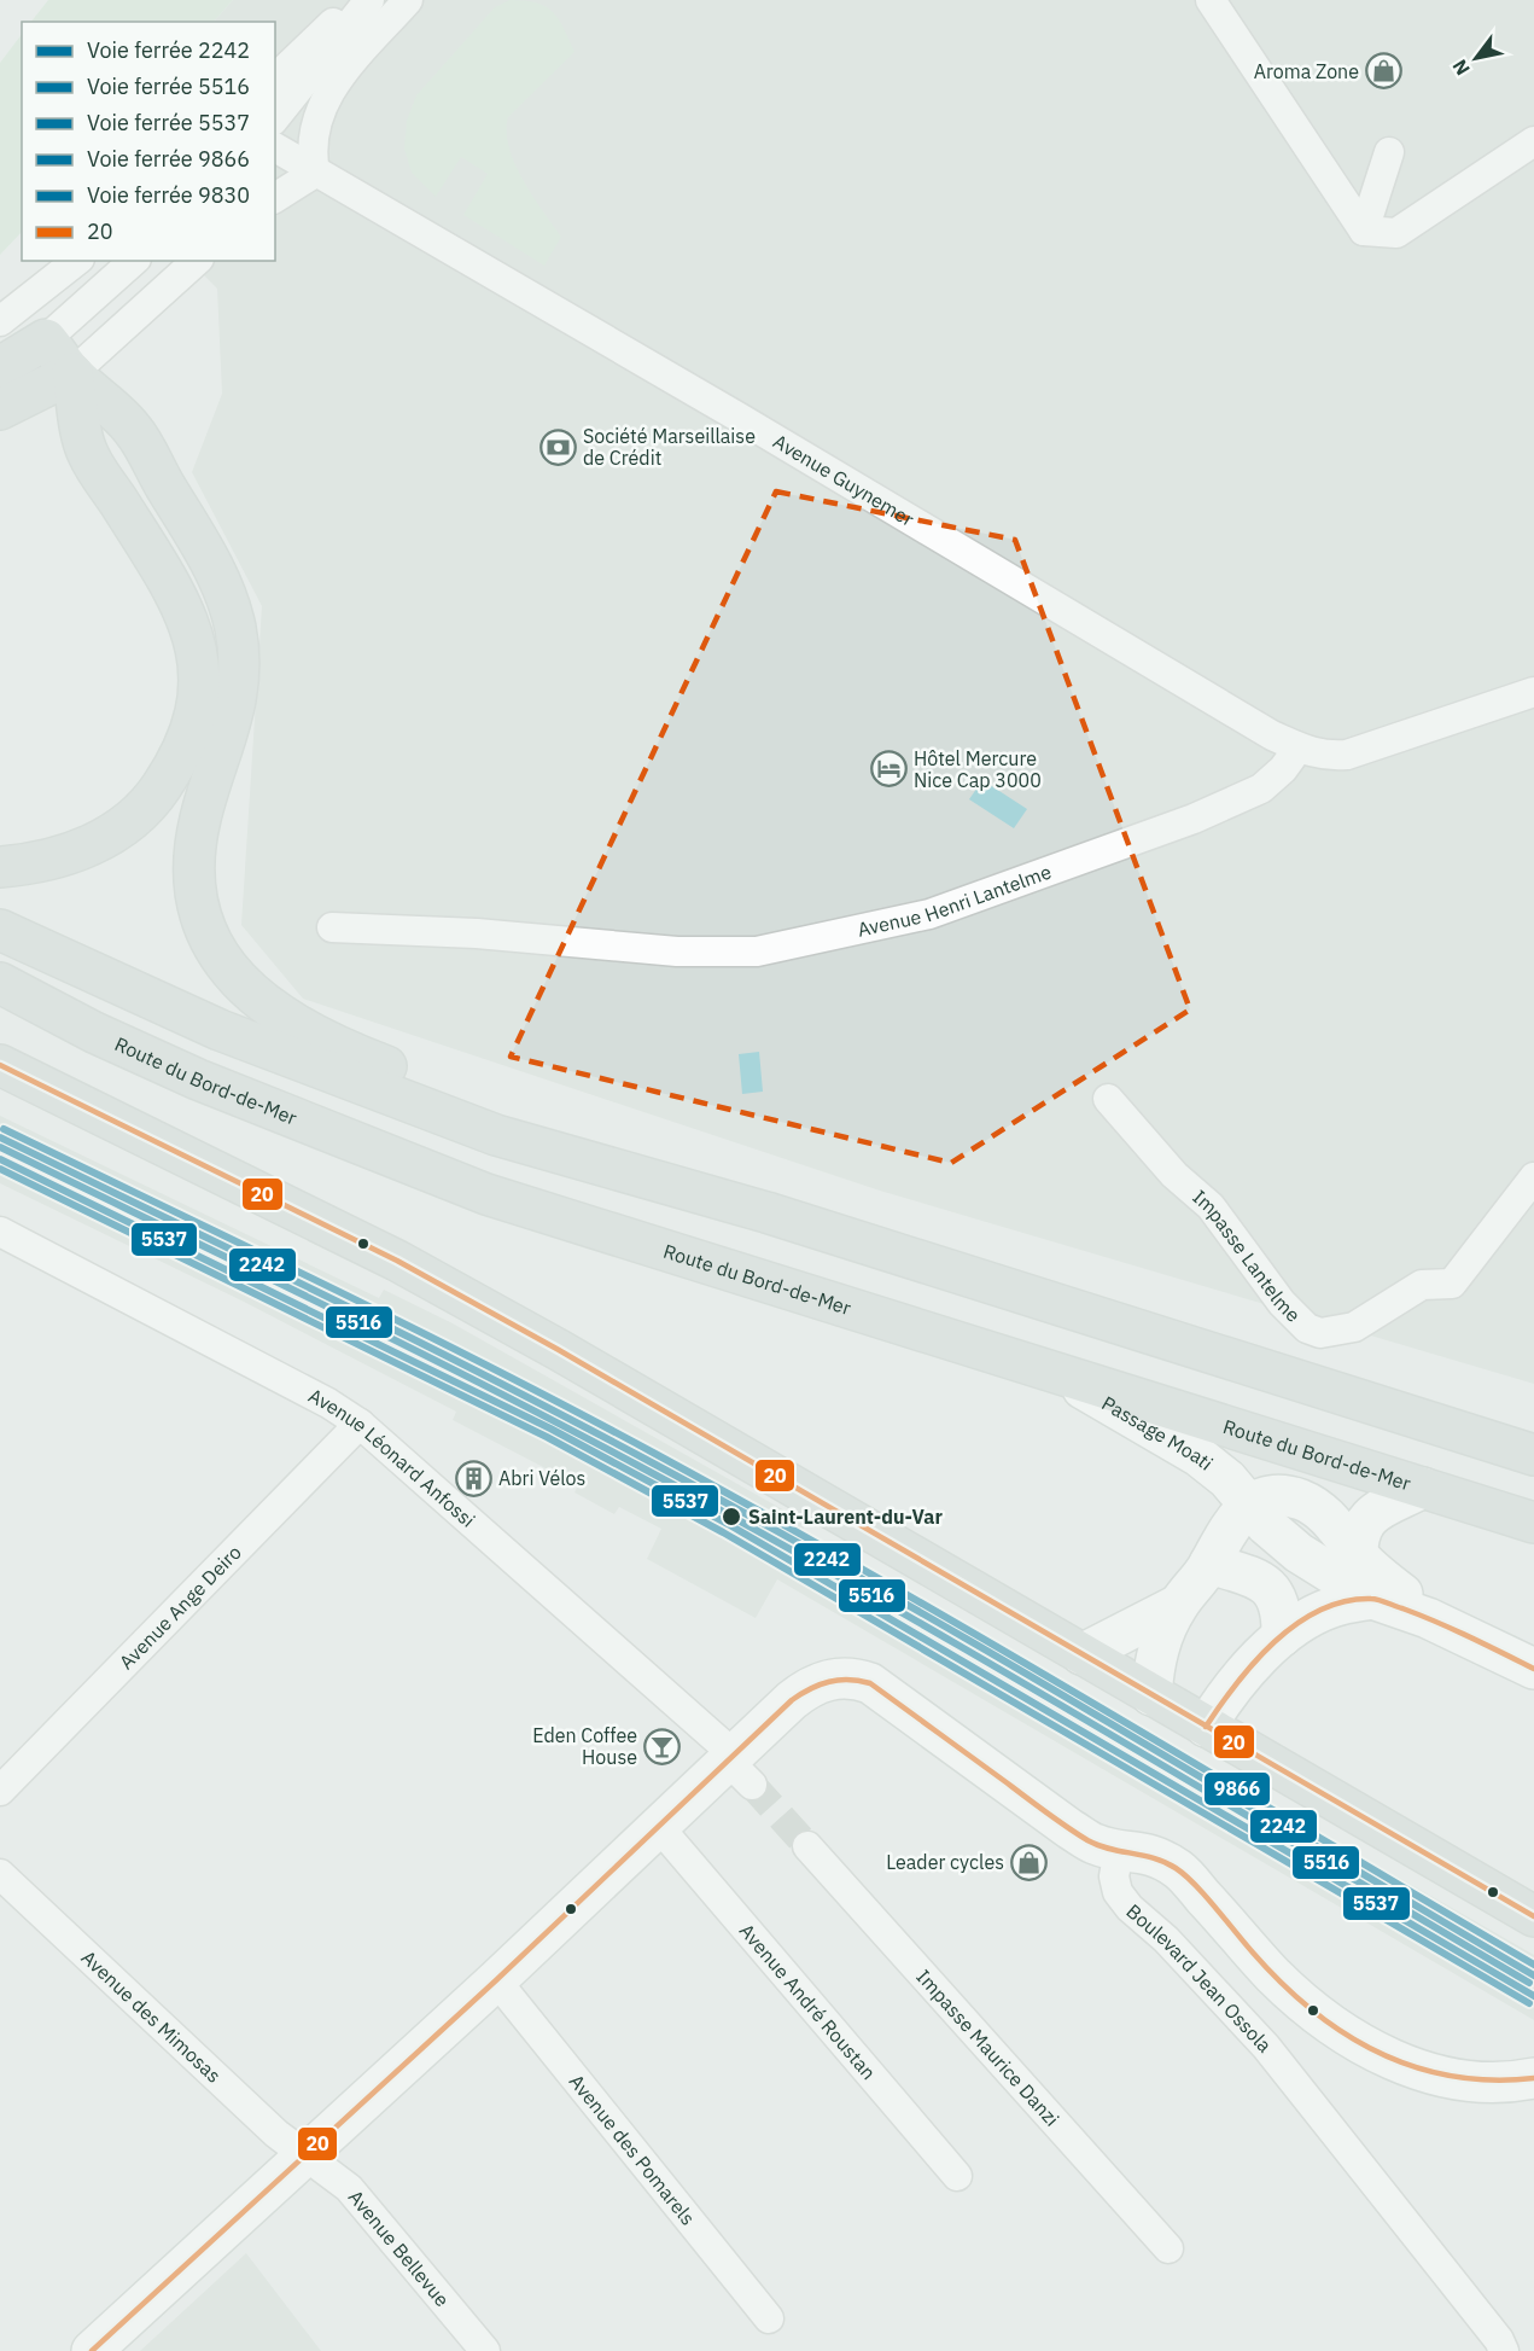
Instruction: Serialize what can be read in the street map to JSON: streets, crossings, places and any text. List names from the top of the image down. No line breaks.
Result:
{"streets":{"main road":["Route du Bord-de-Mer","Passage Moati"],"street":["Avenue Guynemer","Avenue Henri Lantelme","Impasse Lantelme","Avenue Léonard Anfossi","Avenue Ange Deiro","Boulevard Jean Ossola","Avenue André Roustan","Avenue des Mimosas","Impasse Maurice Danzi","Avenue des Pomarels","Avenue Bellevue"]},"crossings":[["Avenue Guynemer","Avenue Henri Lantelme"],["Route du Bord-de-Mer","Passage Moati"],["Avenue Léonard Anfossi","Avenue Ange Deiro"],["Avenue des Mimosas","Avenue Bellevue"]],"places":{"shop":["Aroma Zone","Leader cycles"],"bank":["Société Marseillaise de Crédit"],"hotel":["Hôtel Mercure Nice Cap 3000"],"building":["Abri Vélos"],"other":["Saint-Laurent-du-Var"],"bar":["Eden Coffee House"]},"lines":["transit line 20","rail line 9866","rail line 2242","rail line 5516","rail line 5537","rail line 9830"],"legend":["Voie ferrée 2242","Voie ferrée 5516","Voie ferrée 5537","Voie ferrée 9866","Voie ferrée 9830","20"],"north":"bottom left"}
